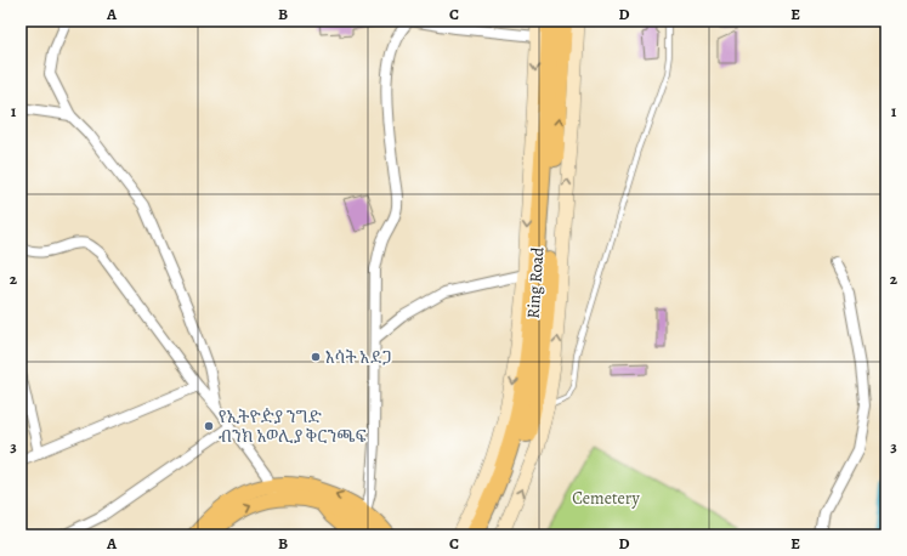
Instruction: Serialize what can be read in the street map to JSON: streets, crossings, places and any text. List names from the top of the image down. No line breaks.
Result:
{"streets":{"highway":["Ring Road"]},"parks":["Cemetery"],"places":["እሳት አደጋ","የኢትዮዽያ ንግድ ብንክ አወሊያ ቅርንጫፍ"],"grid":{"columns":["A","B","C","D","E"],"rows":["1","2","3"]}}
